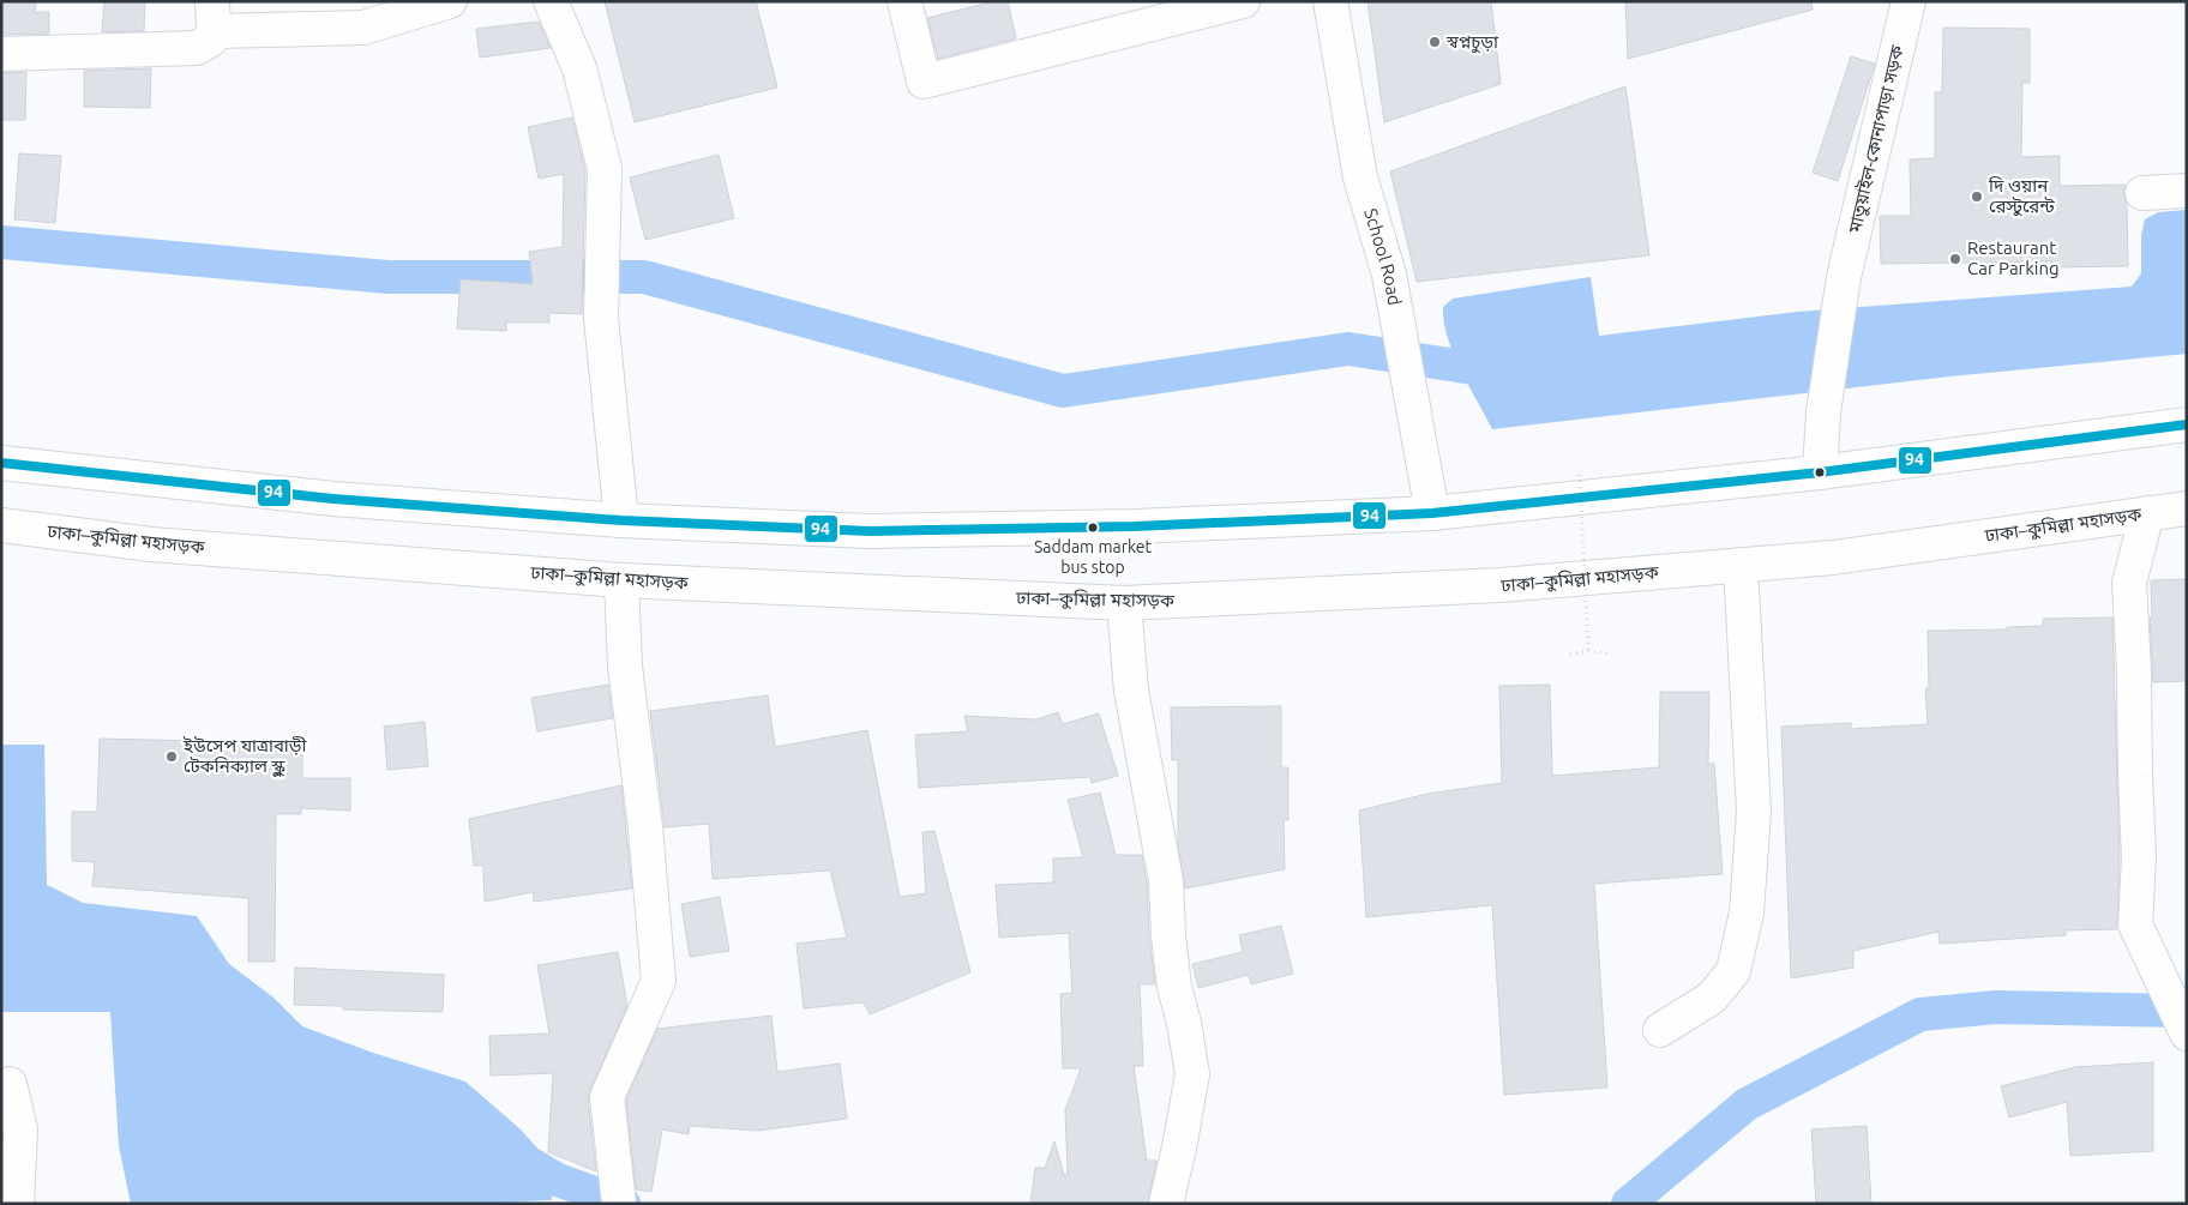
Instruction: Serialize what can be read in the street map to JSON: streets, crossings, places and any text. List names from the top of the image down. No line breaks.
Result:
{"streets":{"main road":["মাতুয়াইল-কোনাপাড়া সড়ক","School Road","ঢাকা–কুমিল্লা মহাসড়ক"]},"places":["স্বপ্নচুড়া","দি ওয়ান রেস্টুরেন্ট","Restaurant Car Parking","Saddam market bus stop","ইউসেপ যাত্রাবাড়ী টেকনিক্যাল স্কুল"],"lines":["transit line 94"]}
